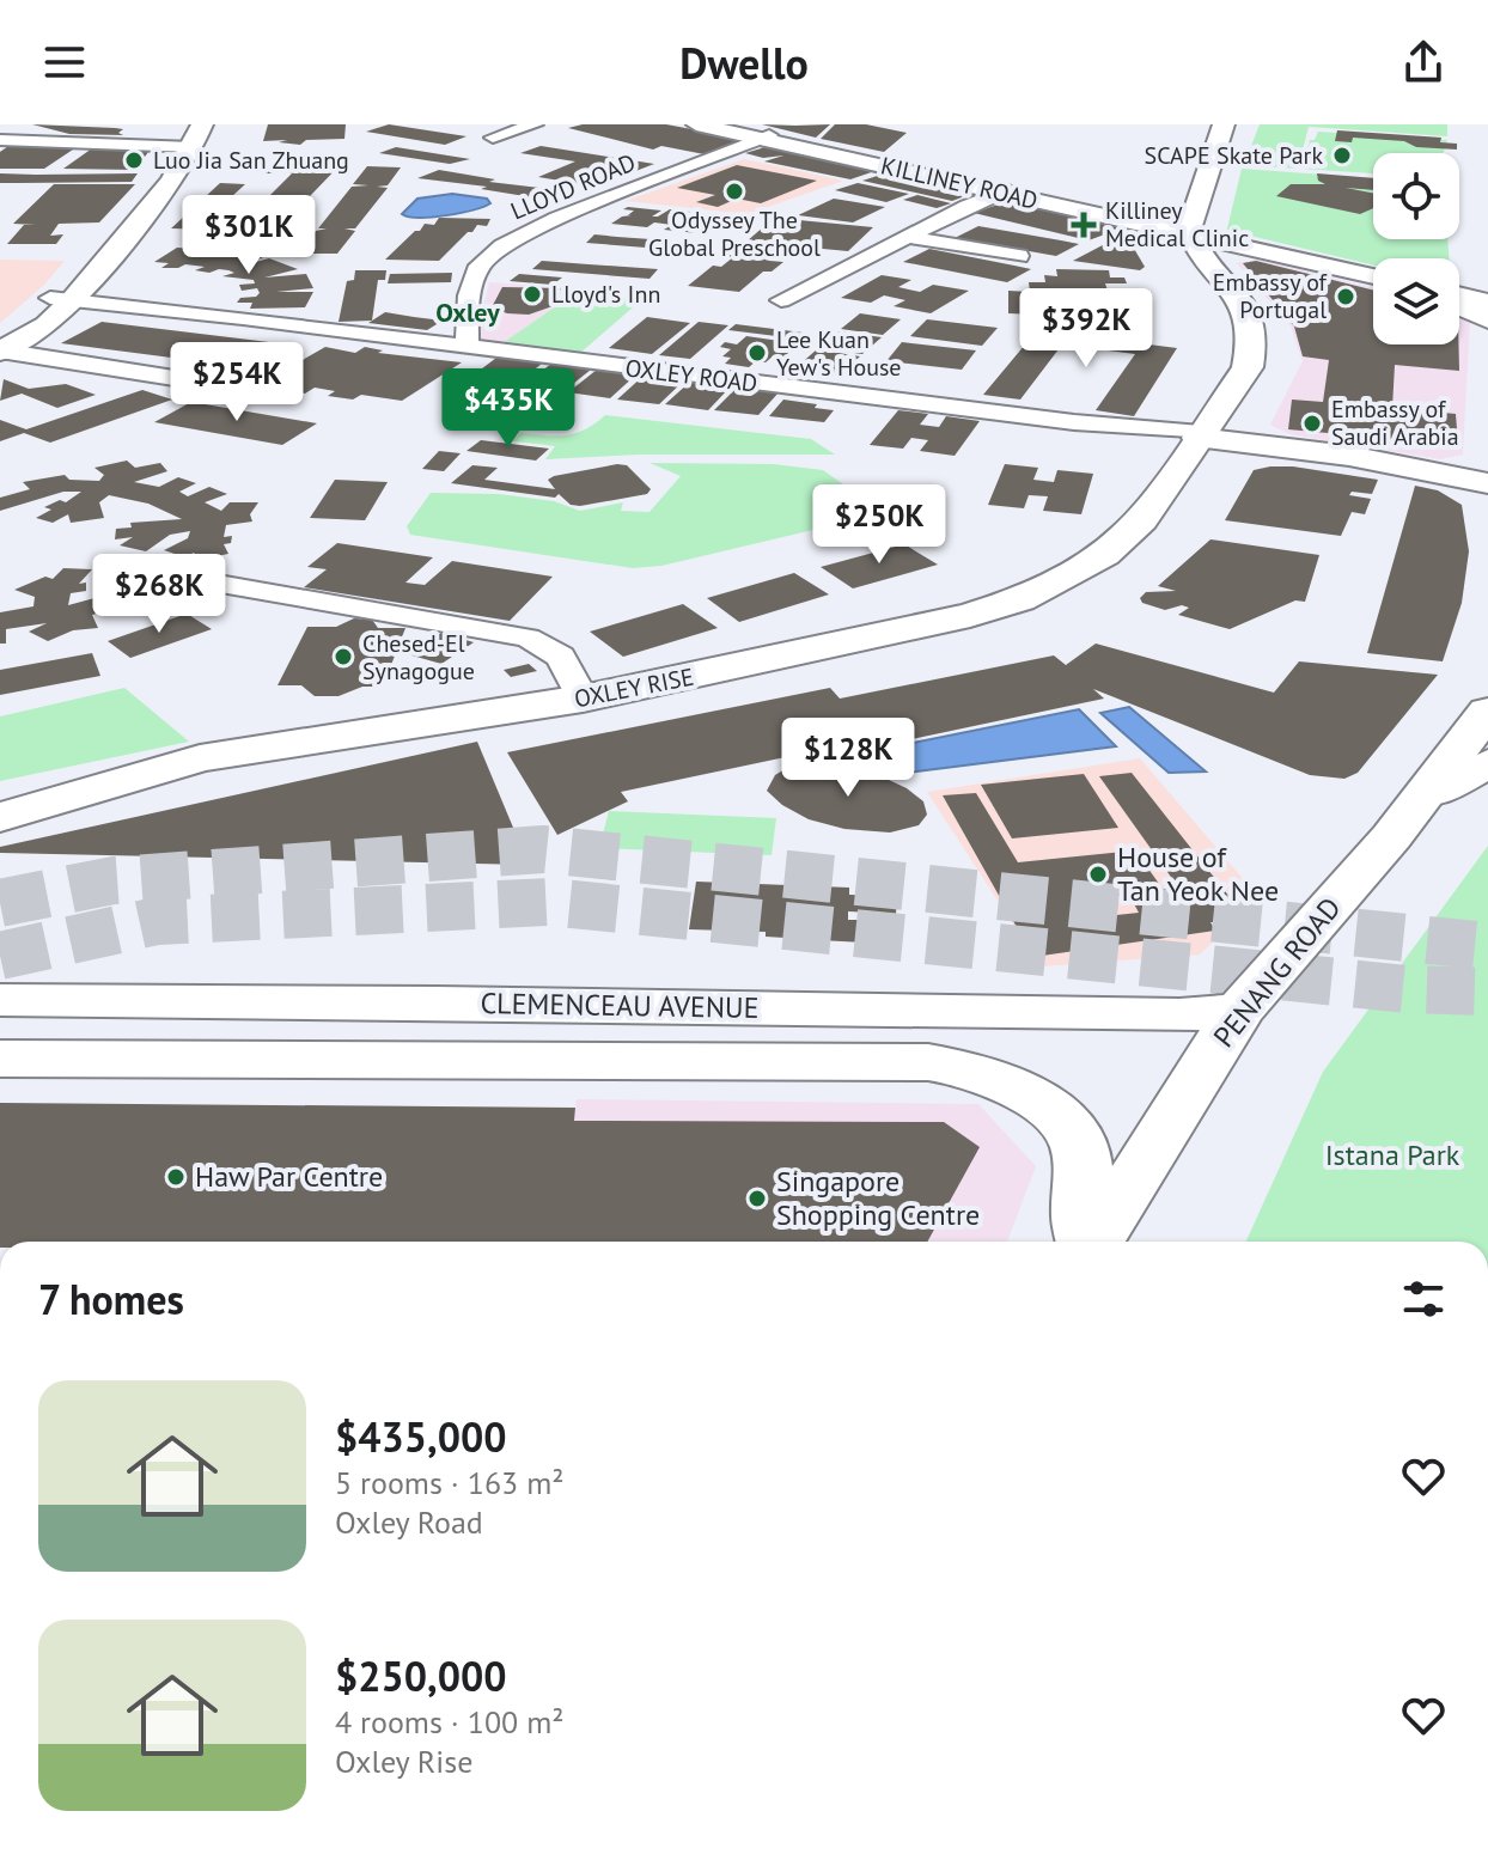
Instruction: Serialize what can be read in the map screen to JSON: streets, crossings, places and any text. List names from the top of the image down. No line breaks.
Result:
{"streets":{"main road":["OXLEY RISE","PENANG ROAD","CLEMENCEAU AVENUE"],"street":["KILLINEY ROAD","LLOYD ROAD","OXLEY ROAD"]},"crossings":[["KILLINEY ROAD","LLOYD ROAD"],["KILLINEY ROAD","OXLEY RISE"],["LLOYD ROAD","OXLEY ROAD"],["OXLEY ROAD","OXLEY RISE"],["PENANG ROAD","CLEMENCEAU AVENUE"]],"districts":["Oxley"],"parks":["Istana Park"],"places":{"other":["SCAPE Skate Park","Luo Jia San Zhuang","Odyssey The Global Preschool","Lloyd's Inn","Embassy of Portugal","Lee Kuan Yew's House","Embassy of Saudi Arabia","Chesed-El Synagogue","House of Tan Yeok Nee","Haw Par Centre","Singapore Shopping Centre"],"health":["Killiney Medical Clinic"]},"page":{"header":"Dwello","price":["$301K","$392K","$254K","$435K","$250K","$268K","$128K"],"heading":"7 homes","list":[{"name":"$435,000","note":"5 rooms · 163 m² · Oxley Road"},{"name":"$250,000","note":"4 rooms · 100 m² · Oxley Rise"}]}}
